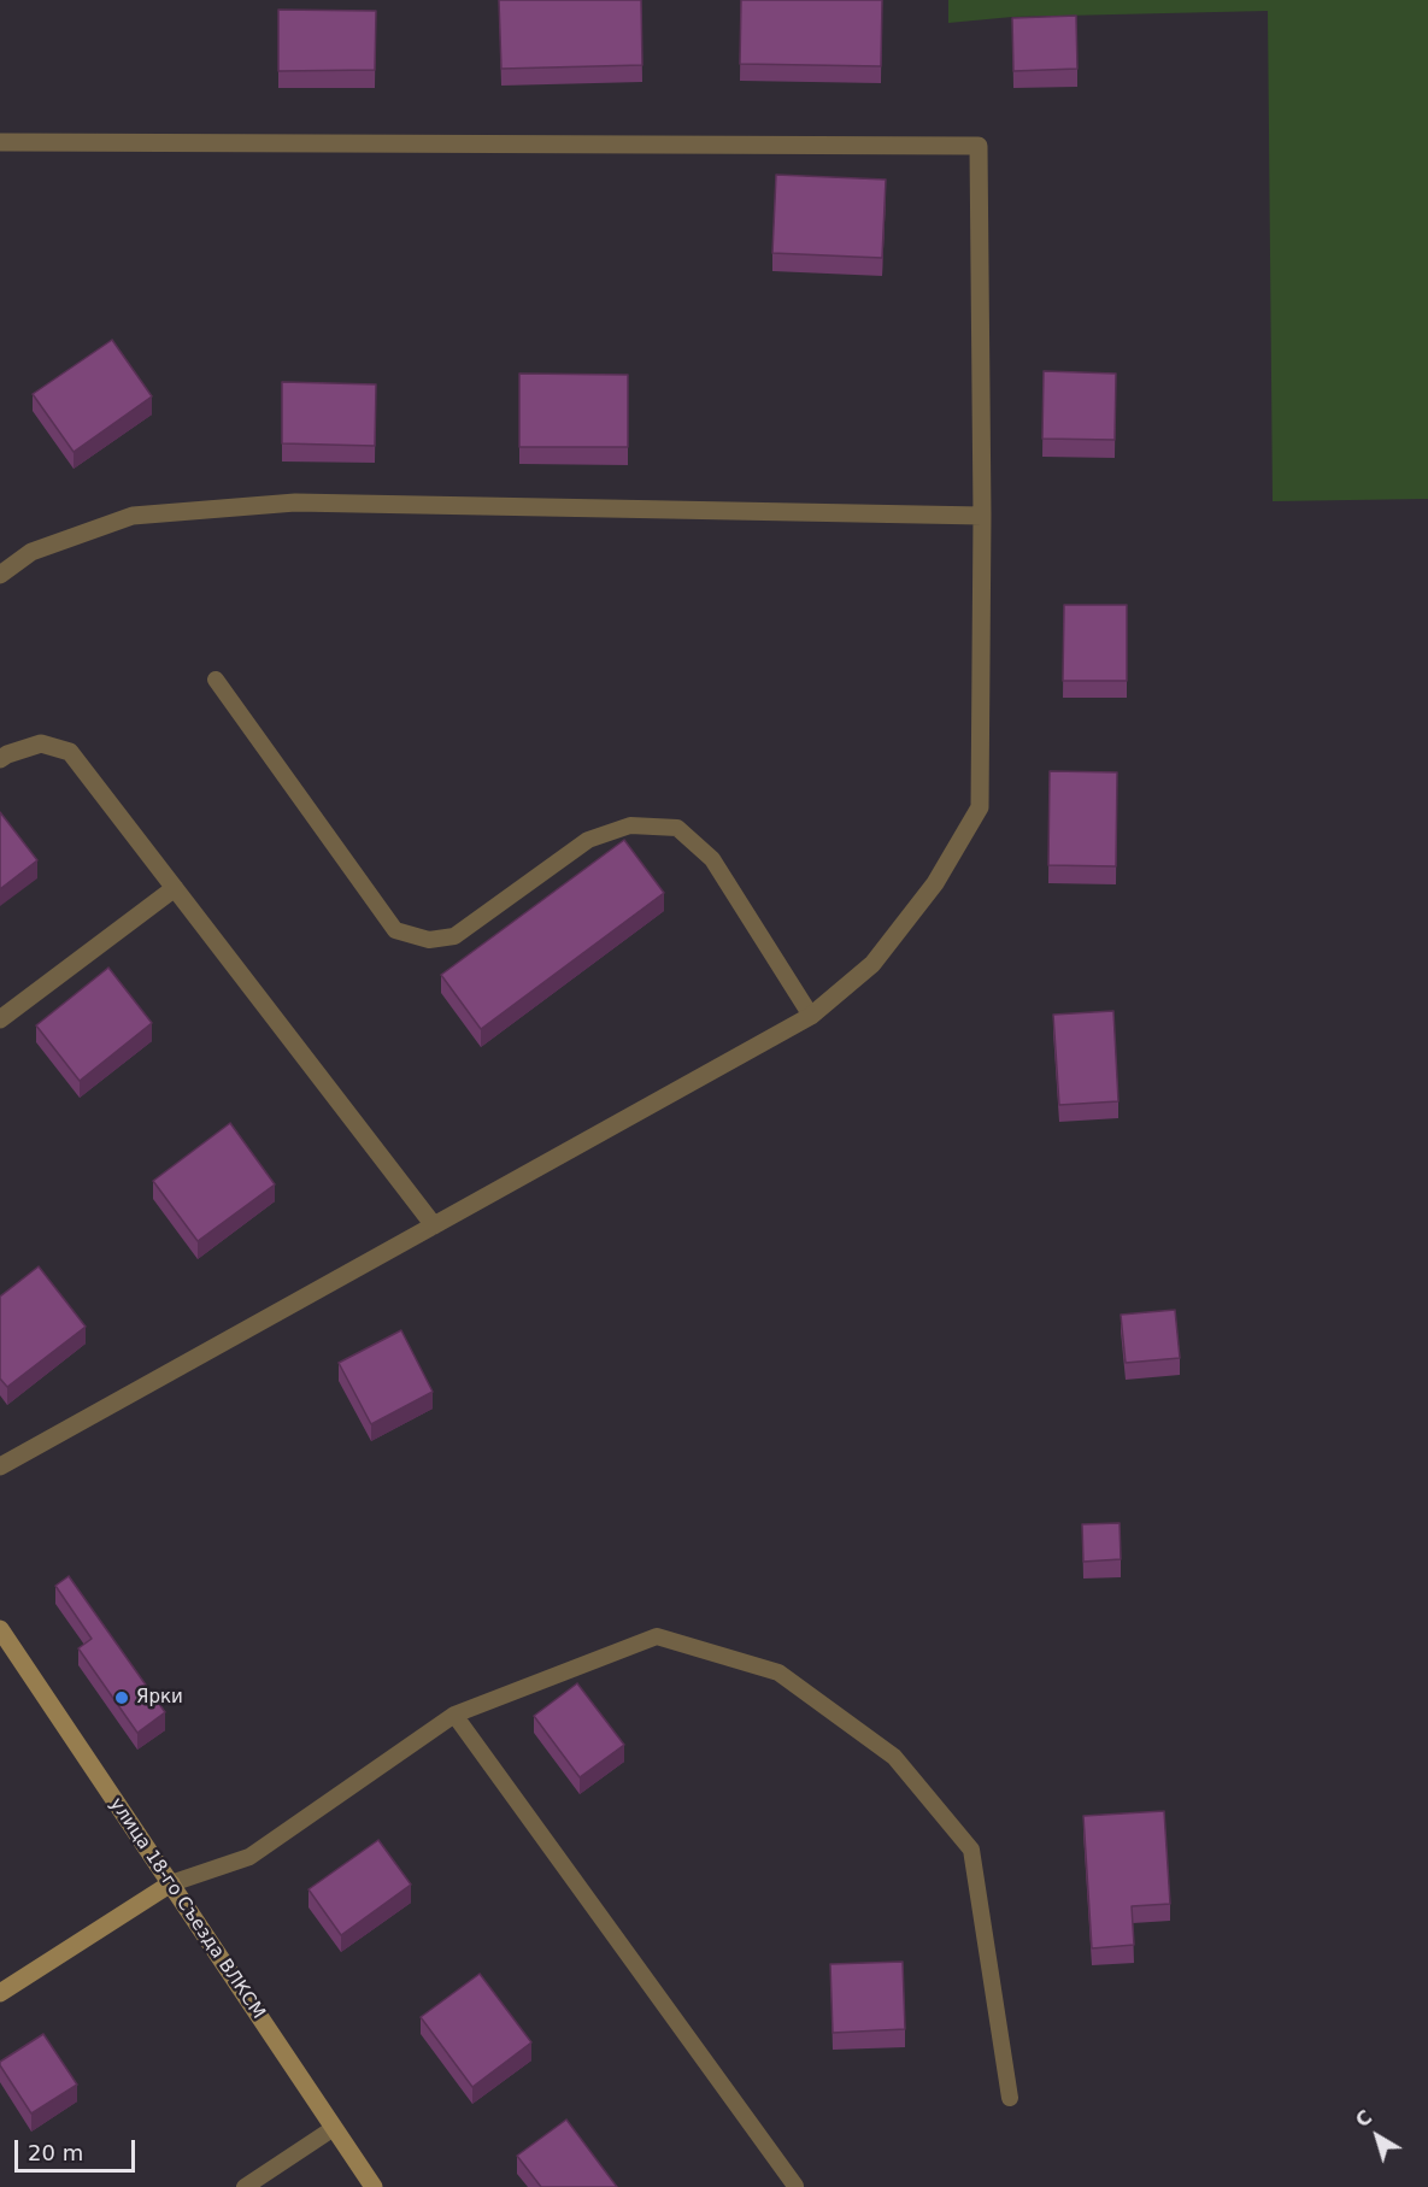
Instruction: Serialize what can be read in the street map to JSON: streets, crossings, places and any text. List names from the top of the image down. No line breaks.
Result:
{"streets":{"street":["улица 18-го Съезда ВЛКСМ"]},"places":["Ярки"],"scale_bar":"20 m","north":"top left"}
